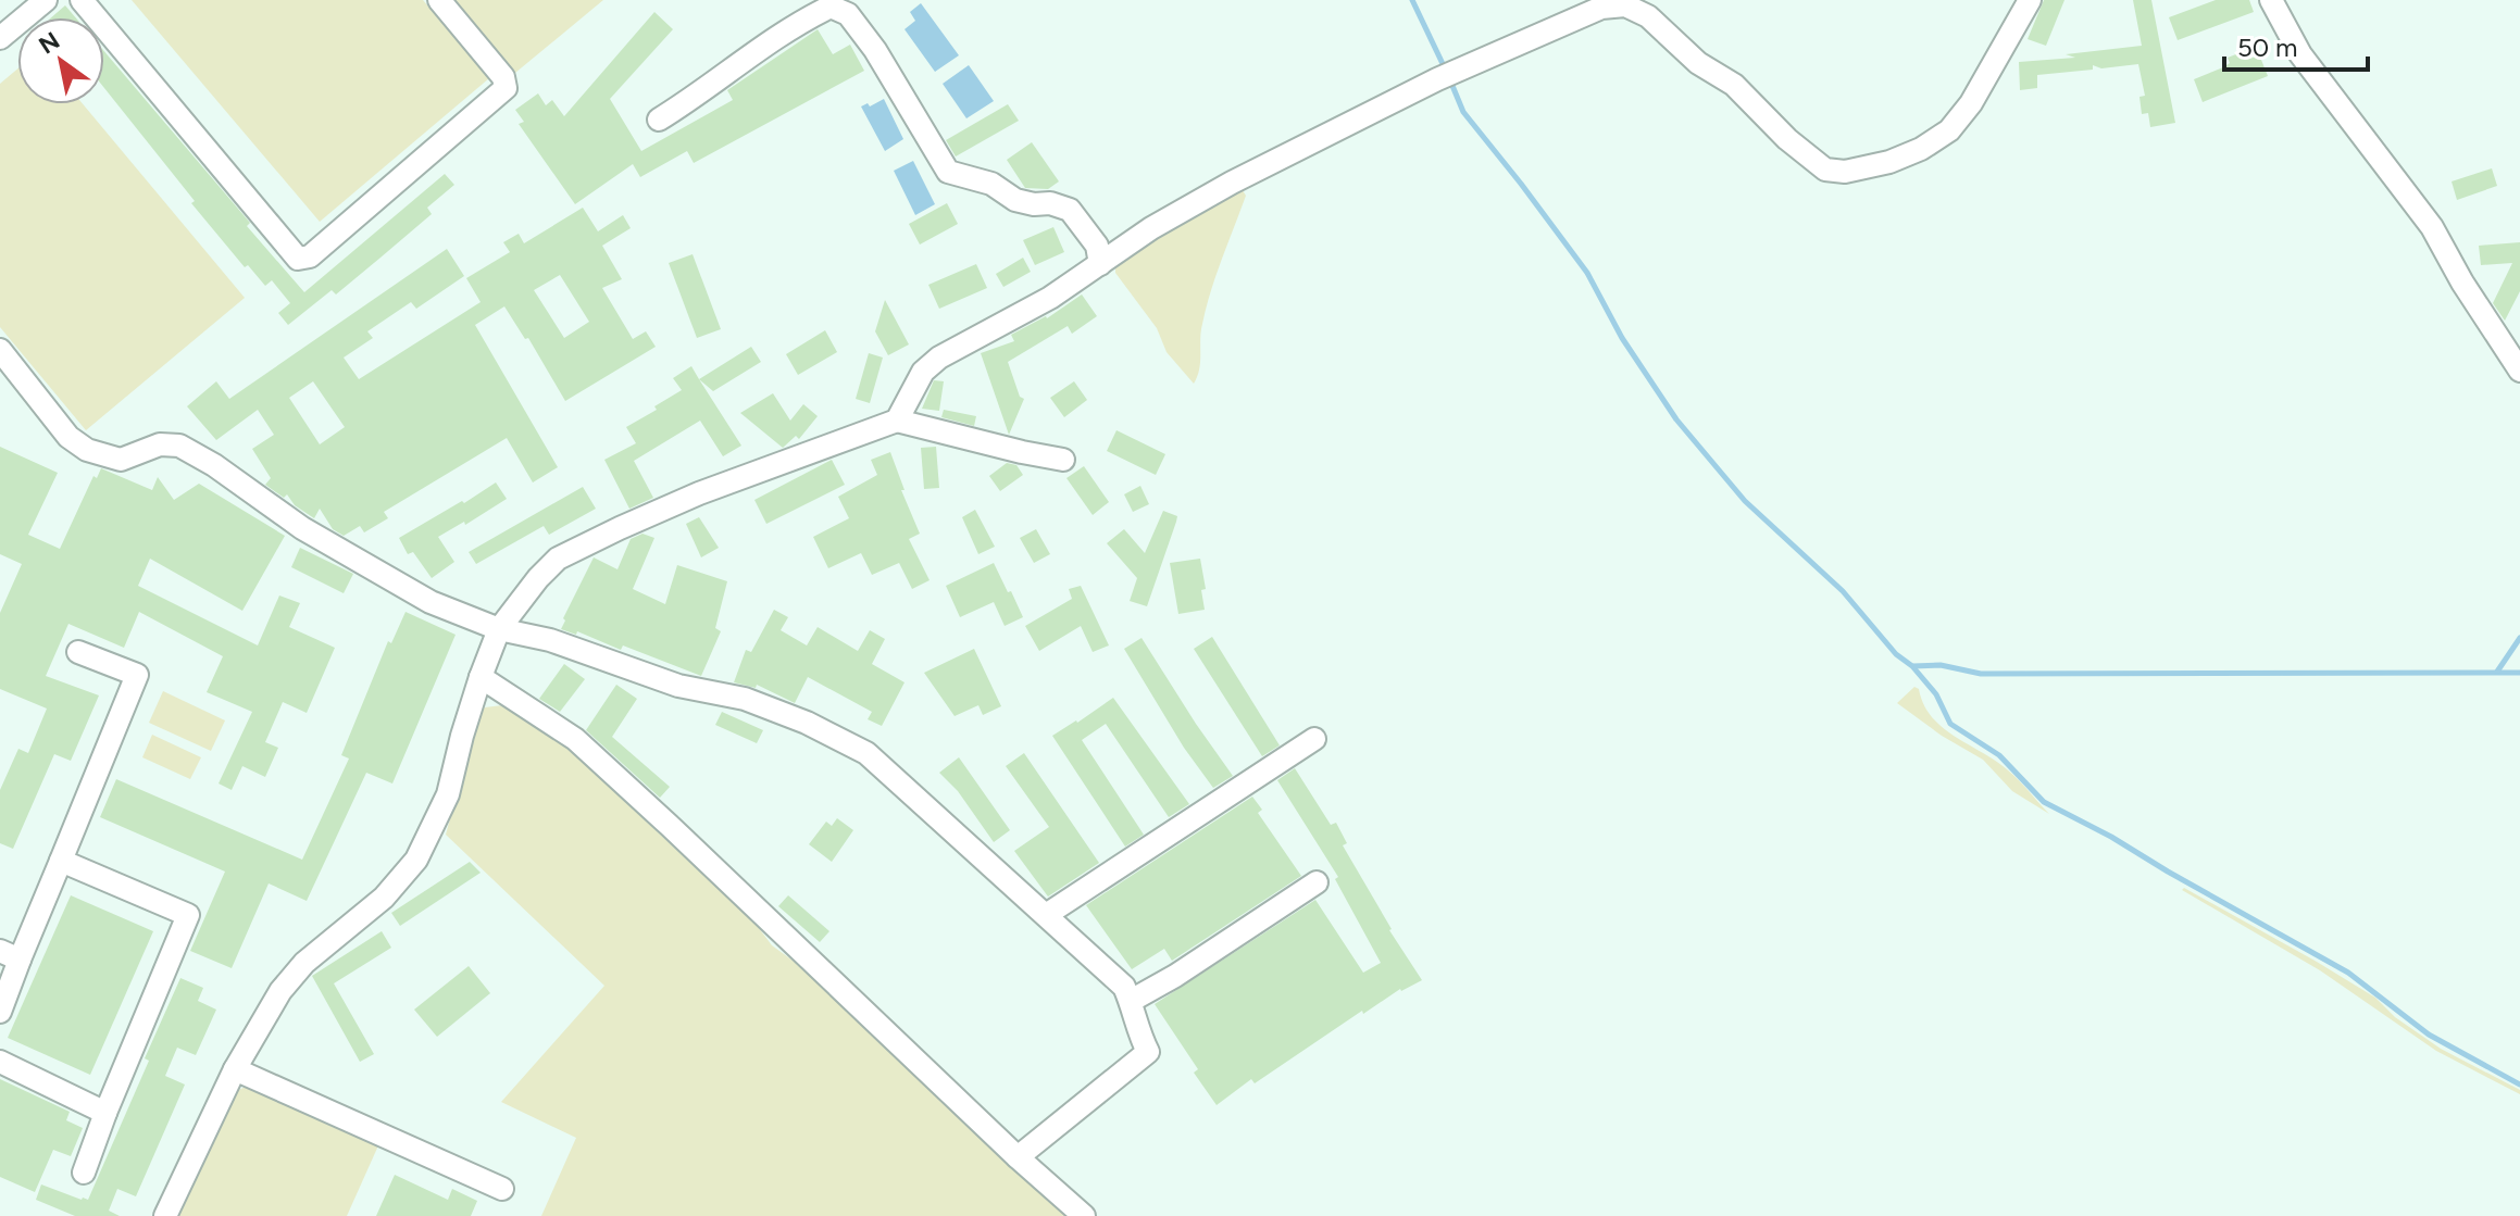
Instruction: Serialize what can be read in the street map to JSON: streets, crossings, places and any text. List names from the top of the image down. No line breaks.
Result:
{"scale_bar":"50 m","north":"top left"}
